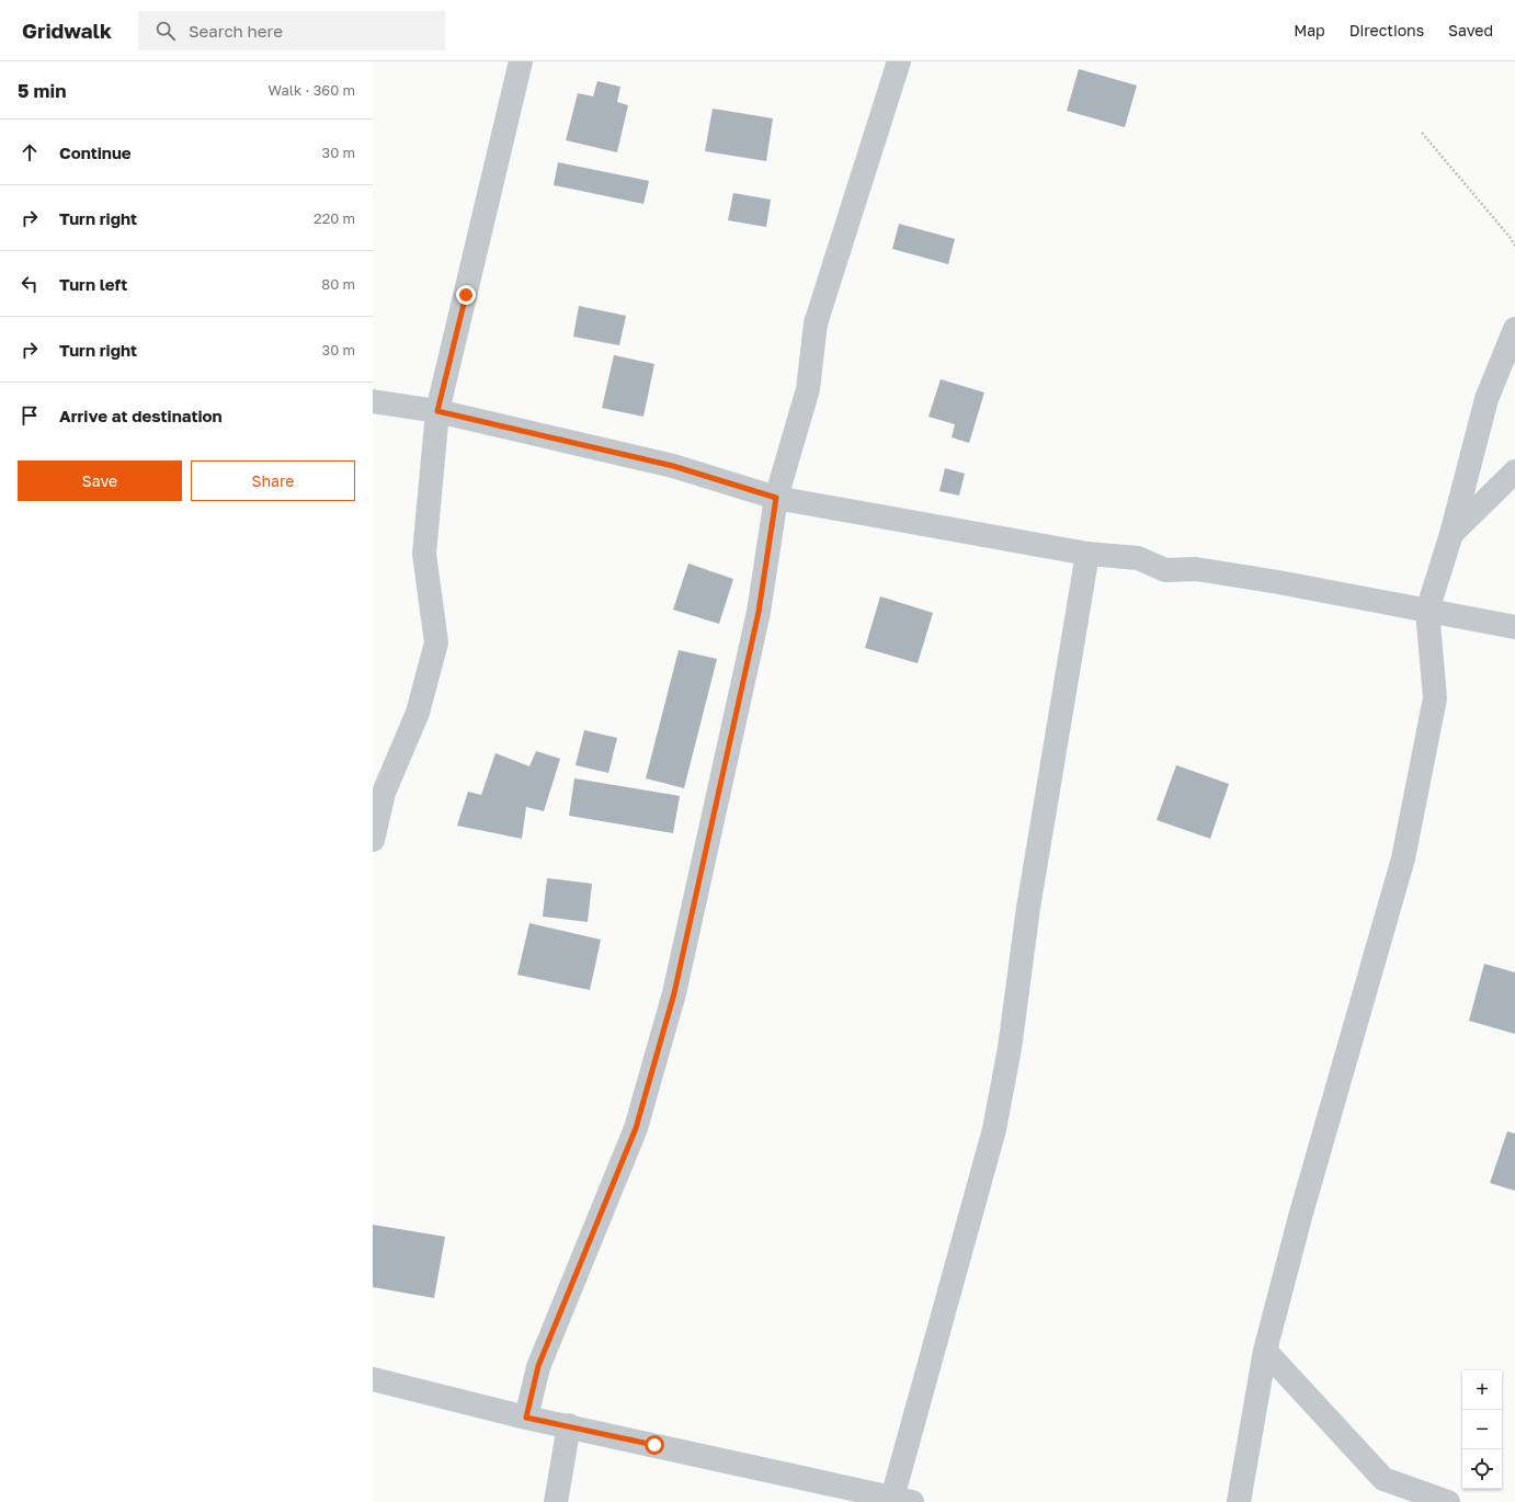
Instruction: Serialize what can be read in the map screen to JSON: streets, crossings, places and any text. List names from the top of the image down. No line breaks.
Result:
{"page":{"header":"Gridwalk","search":"Search here","nav":["Map","Directions","Saved"],"heading":["5 min","Walk · 360 m"],"list":[["Continue","30 m"],["Turn right","220 m"],["Turn left","80 m"],["Turn right","30 m"],"Arrive at destination"],"buttons":["Save","Share"],"map_buttons":["+","−"]}}
